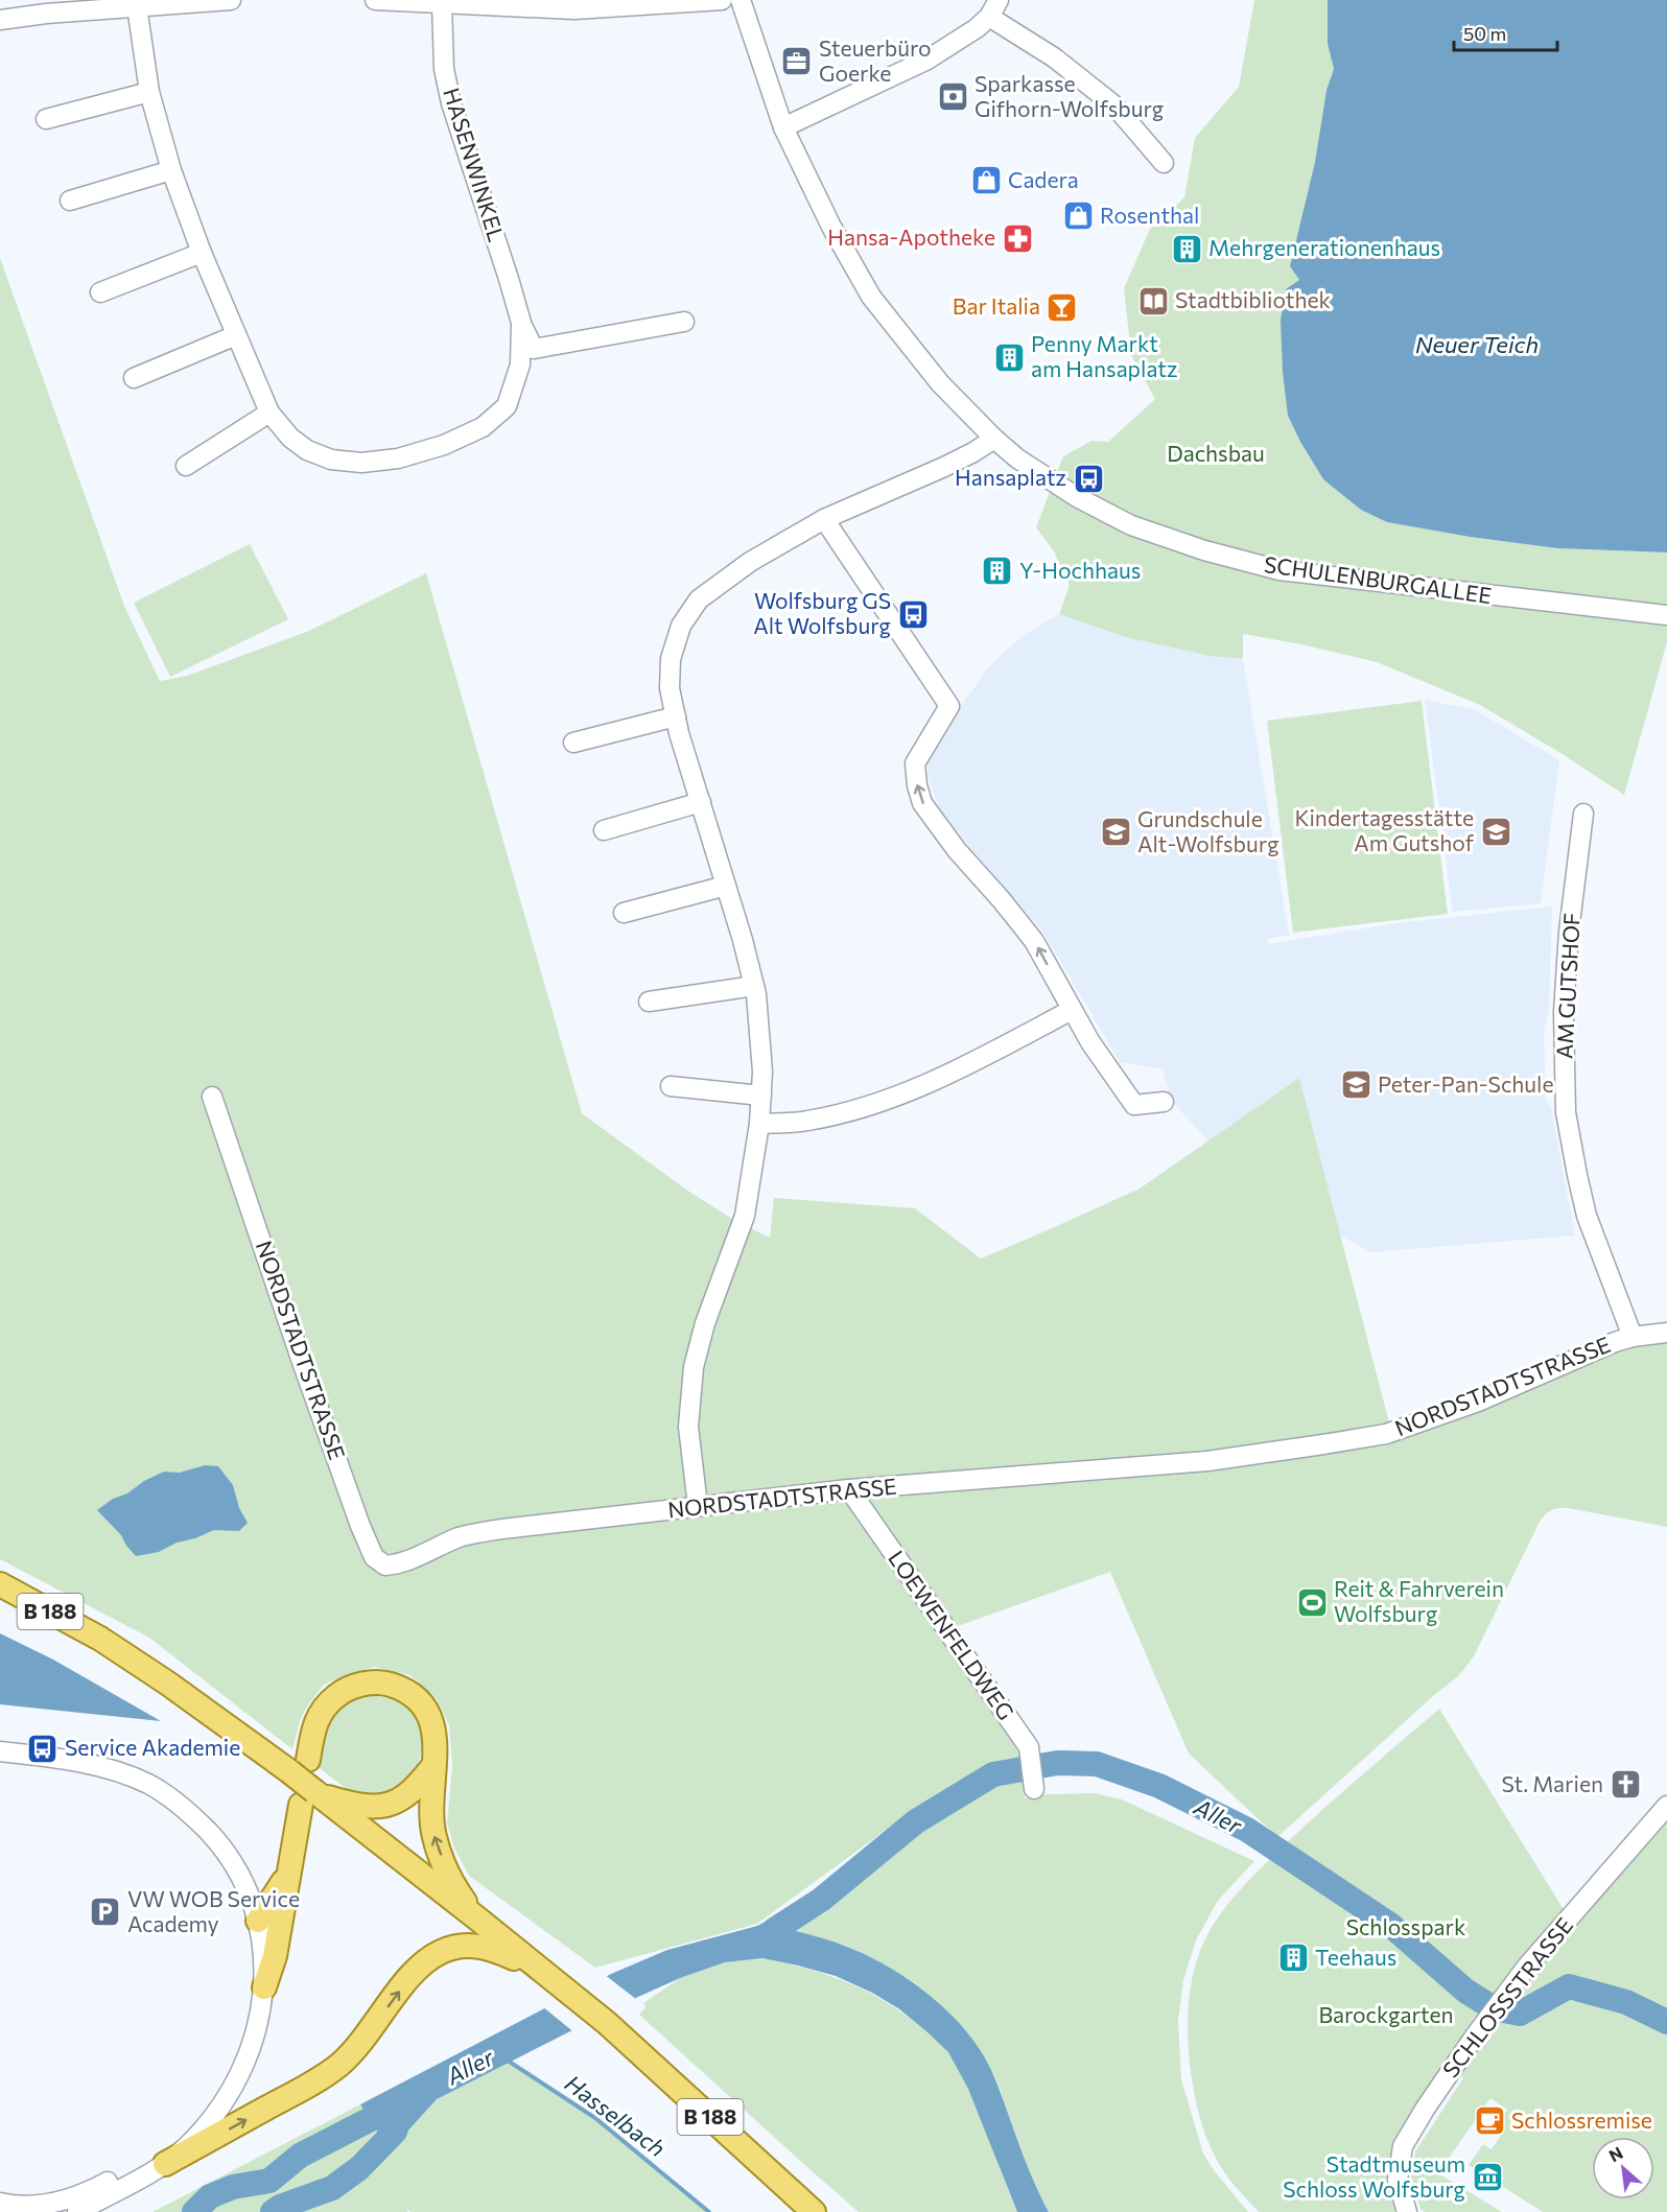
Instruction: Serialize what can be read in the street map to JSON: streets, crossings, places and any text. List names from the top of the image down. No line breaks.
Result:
{"streets":{"main road":["B 188"],"street":["HASENWINKEL","SCHULENBURGALLEE","AM GUTSHOF","NORDSTADTSTRASSE","LOEWENFELDWEG","SCHLOSSSTRASSE"]},"crossings":[["AM GUTSHOF","NORDSTADTSTRASSE"],["NORDSTADTSTRASSE","LOEWENFELDWEG"]],"water":["Neuer Teich","Aller","Hasselbach"],"parks":["Dachsbau","Schlosspark","Barockgarten"],"places":{"office":["Steuerbüro Goerke"],"bank":["Sparkasse Gifhorn-Wolfsburg"],"shop":["Cadera","Rosenthal"],"pharmacy":["Hansa-Apotheke"],"building":["Mehrgenerationenhaus","Penny Markt am Hansaplatz","Y-Hochhaus","Teehaus"],"library":["Stadtbibliothek"],"bar":["Bar Italia"],"bus stop":["Hansaplatz","Wolfsburg GS Alt Wolfsburg","Service Akademie"],"school or university":["Kindertagesstätte Am Gutshof","Grundschule Alt-Wolfsburg","Peter-Pan-Schule"],"sports":["Reit & Fahrverein Wolfsburg"],"church":["St. Marien"],"parking":["VW WOB Service Academy"],"cafe":["Schlossremise"],"museum":["Stadtmuseum Schloss Wolfsburg"]},"scale_bar":"50 m","north":"top left"}
